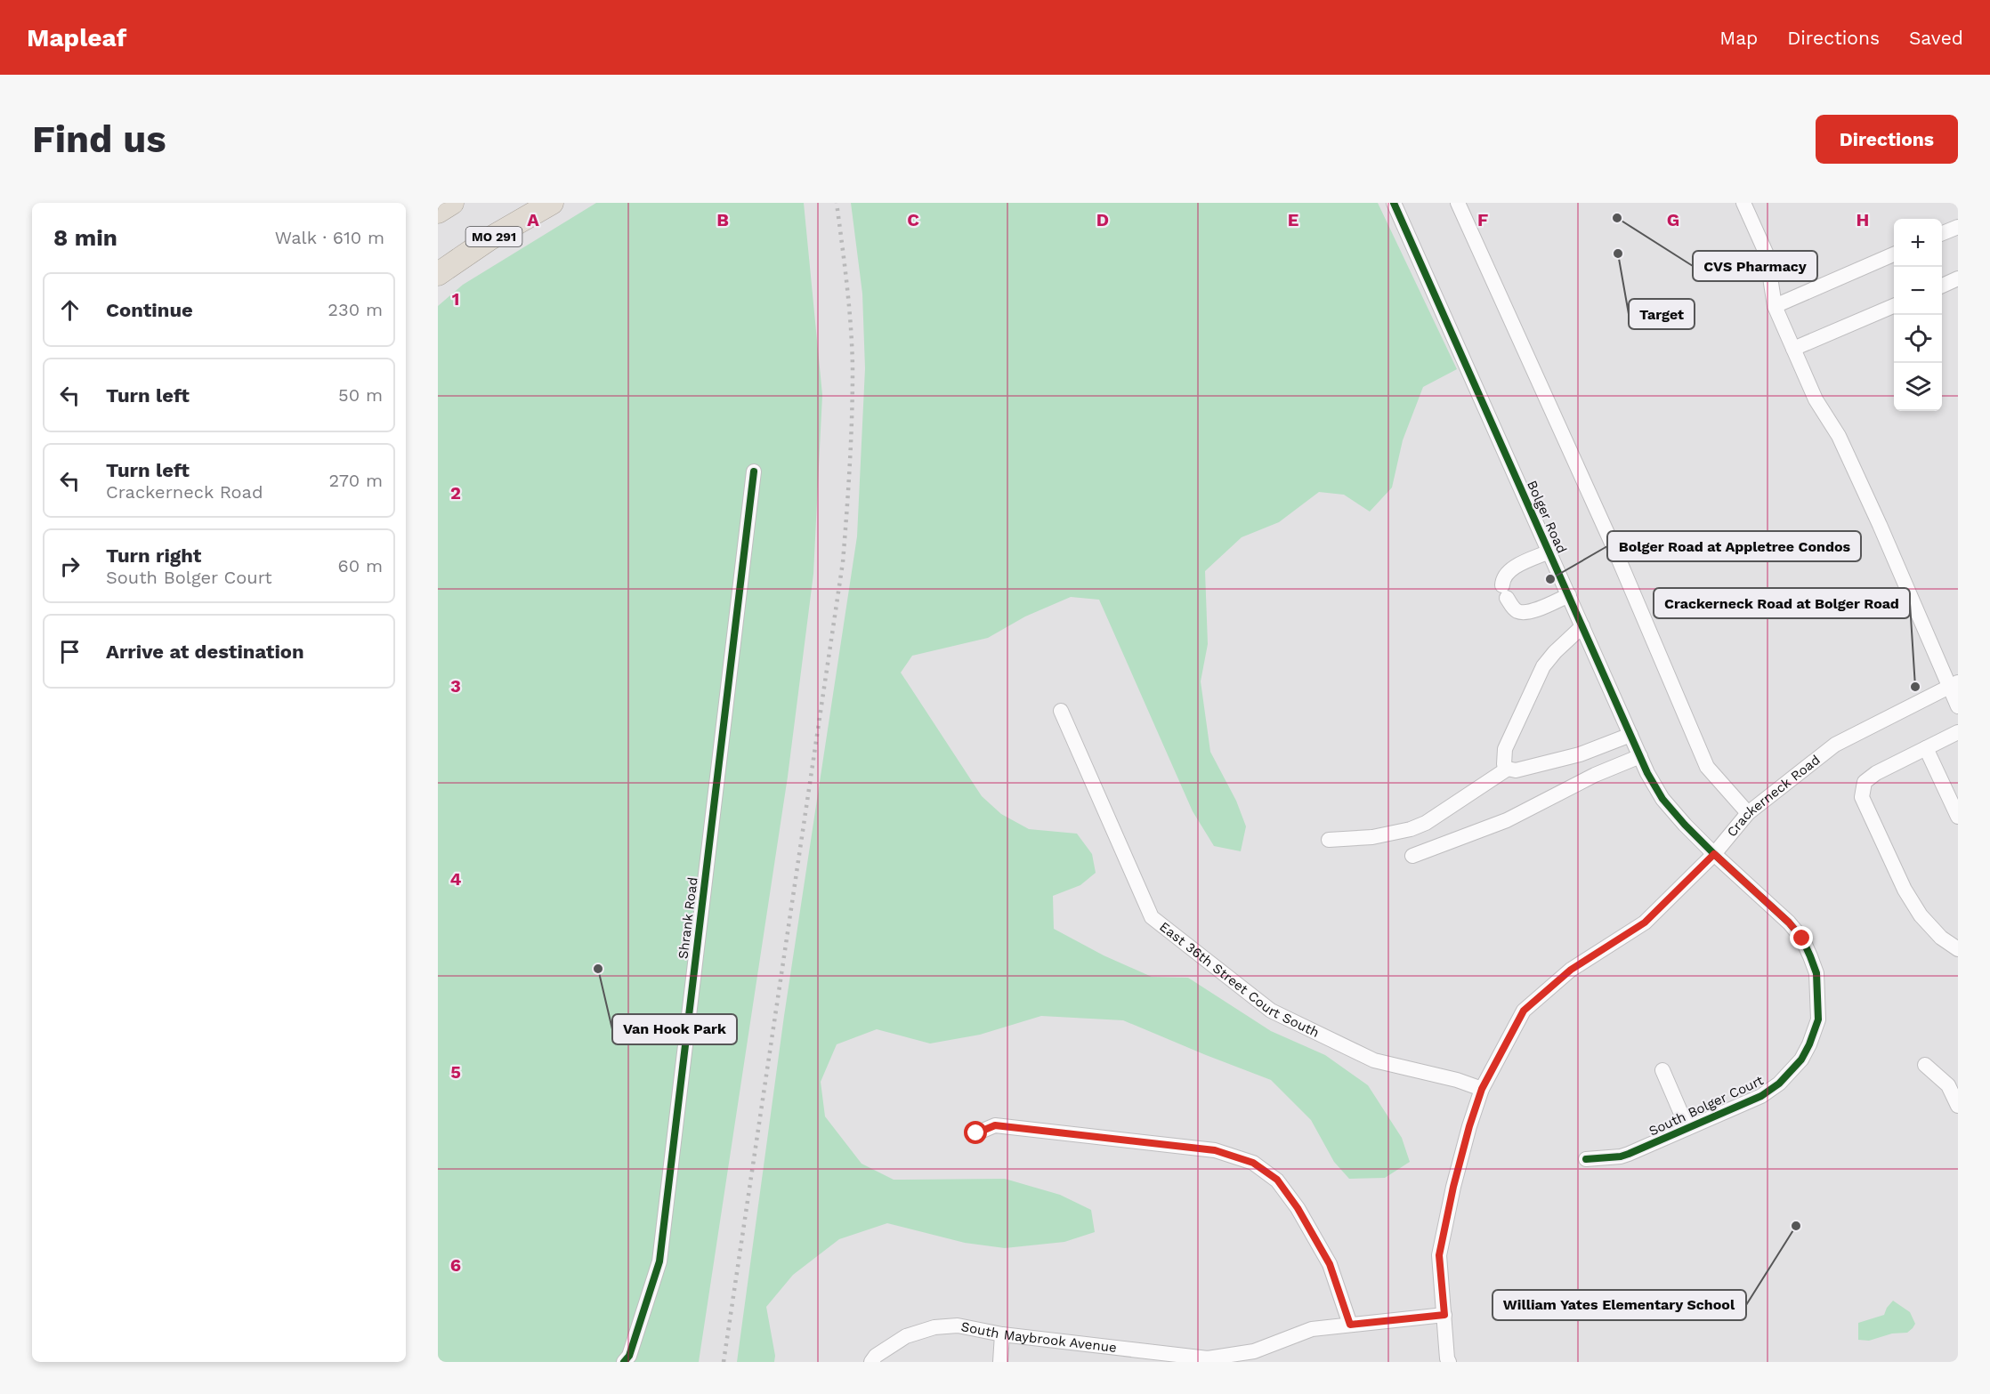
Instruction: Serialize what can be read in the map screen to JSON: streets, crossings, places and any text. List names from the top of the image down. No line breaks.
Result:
{"streets":{"highway":["MO 291"],"street":["Bolger Road","Crackerneck Road","Shrank Road","East 36th Street Court South","South Bolger Court","South Maybrook Avenue"]},"crossings":[["Bolger Road","Crackerneck Road"],["Bolger Road","South Bolger Court"],["Crackerneck Road","East 36th Street Court South"],["Crackerneck Road","South Bolger Court"],["Crackerneck Road","South Maybrook Avenue"]],"places":["CVS Pharmacy","Target","Bolger Road at Appletree Condos","Crackerneck Road at Bolger Road","Van Hook Park","William Yates Elementary School"],"page":{"header":"Mapleaf","nav":["Map","Directions","Saved"],"buttons":"Directions","title":"Find us","heading":["8 min","Walk · 610 m"],"map_buttons":["+","−"],"list":[["Continue","230 m"],["Turn left","50 m"],["Turn left","Crackerneck Road","270 m"],["Turn right","South Bolger Court","60 m"],"Arrive at destination"]},"grid":{"columns":["A","B","C","D","E","F","G","H"],"rows":["1","2","3","4","5","6"]}}
